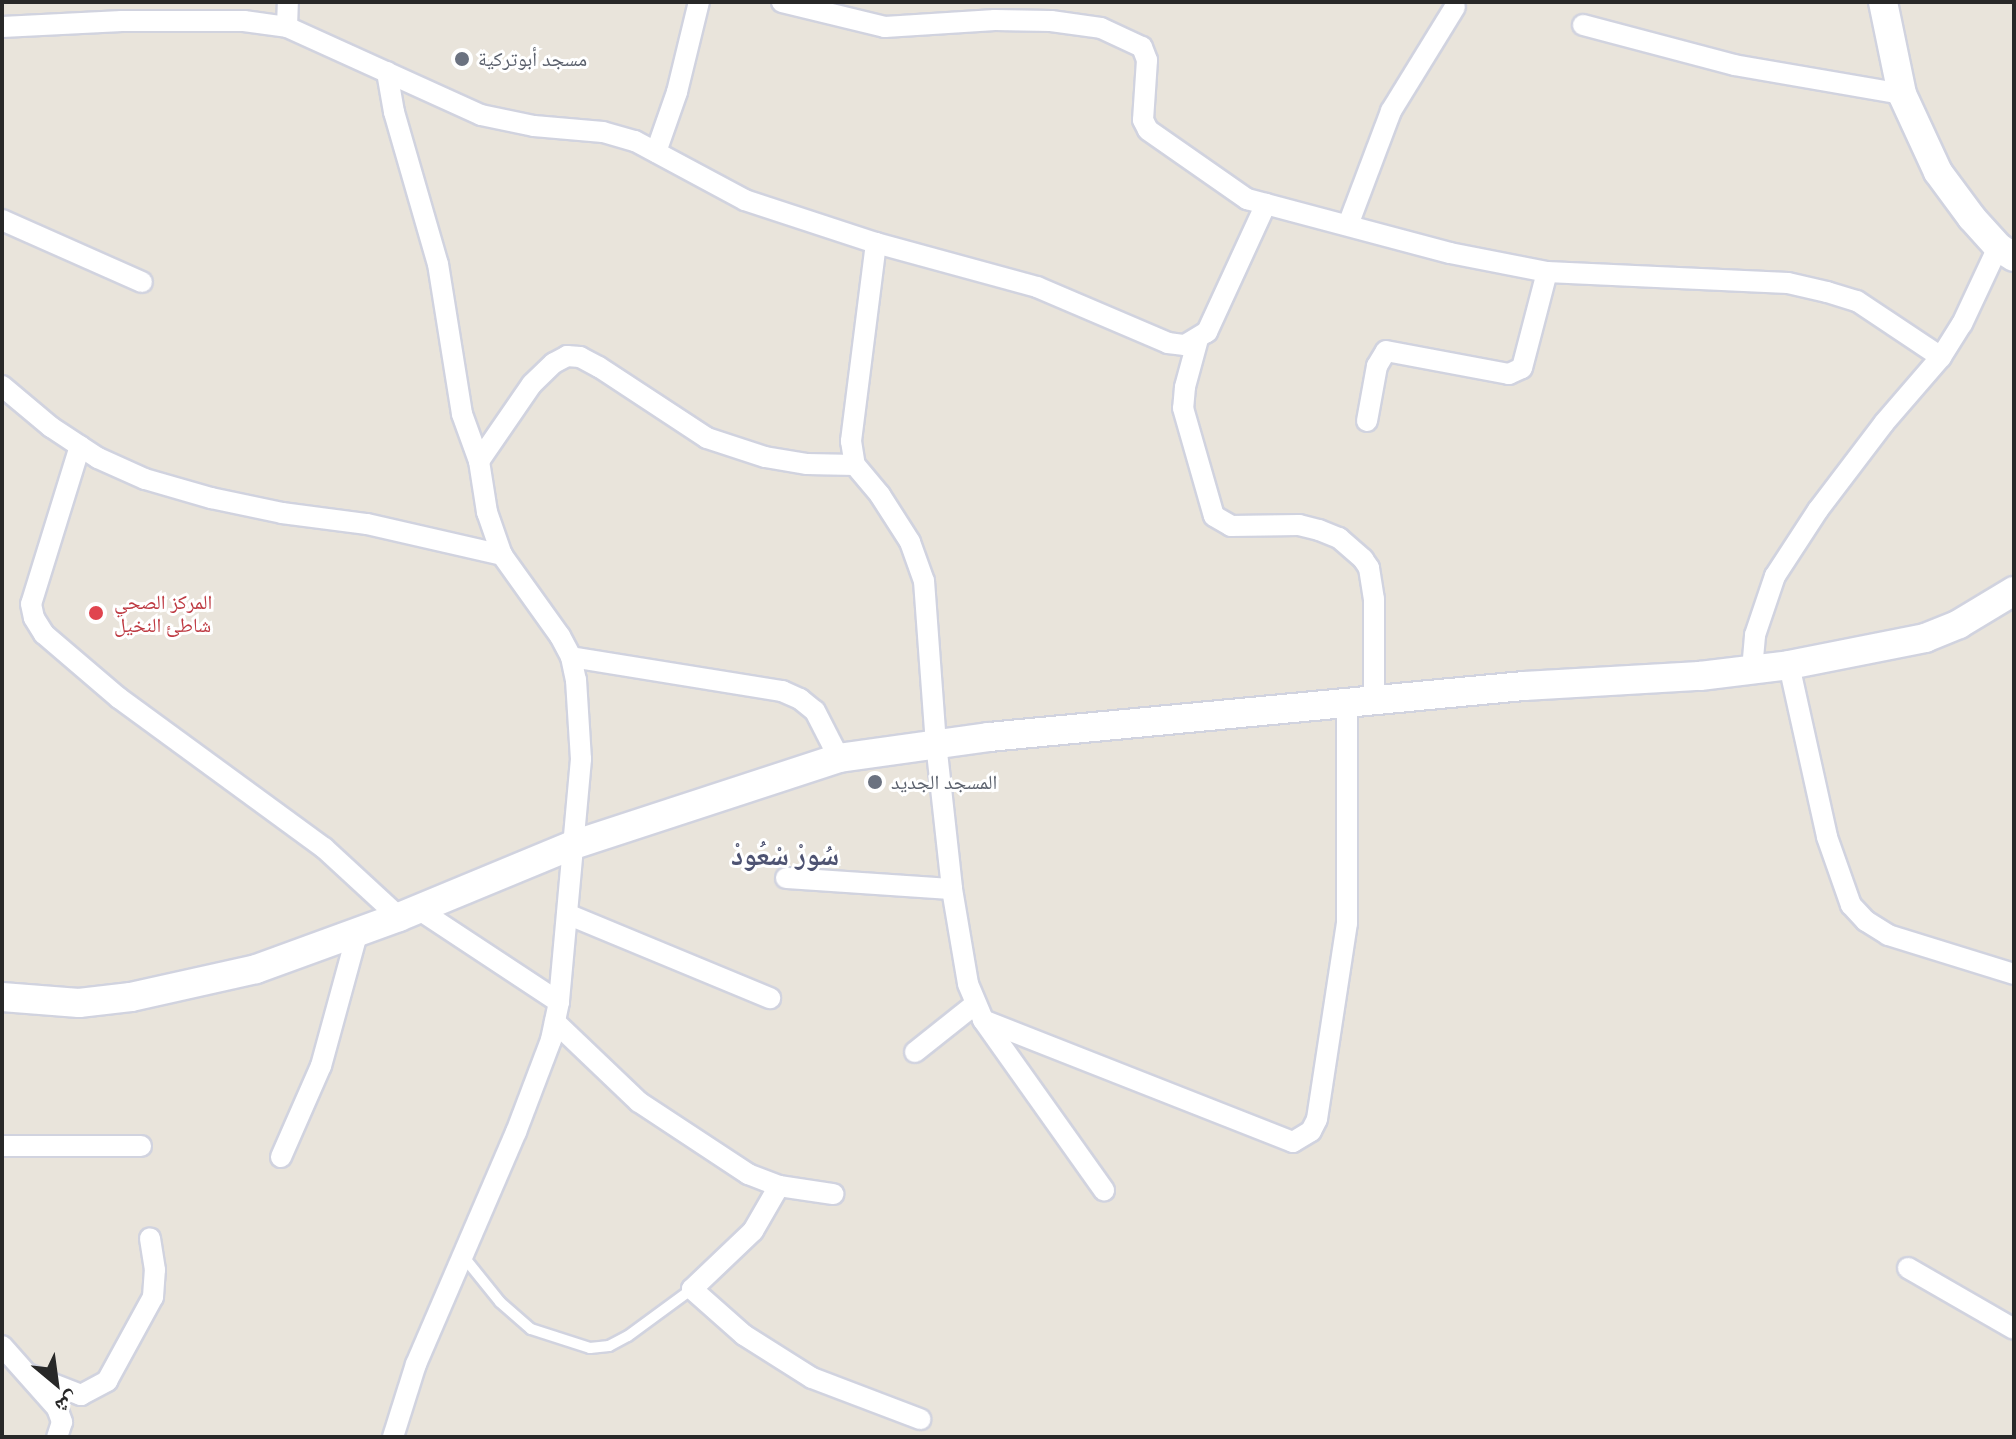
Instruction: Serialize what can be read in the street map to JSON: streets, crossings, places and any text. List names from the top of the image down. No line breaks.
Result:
{"districts":["سُورْ سْعُودْ"],"places":["مسجد أبوتركية","المركز الصحي شاطئ النخيل","المسجد الجديد"],"north":"bottom right"}
